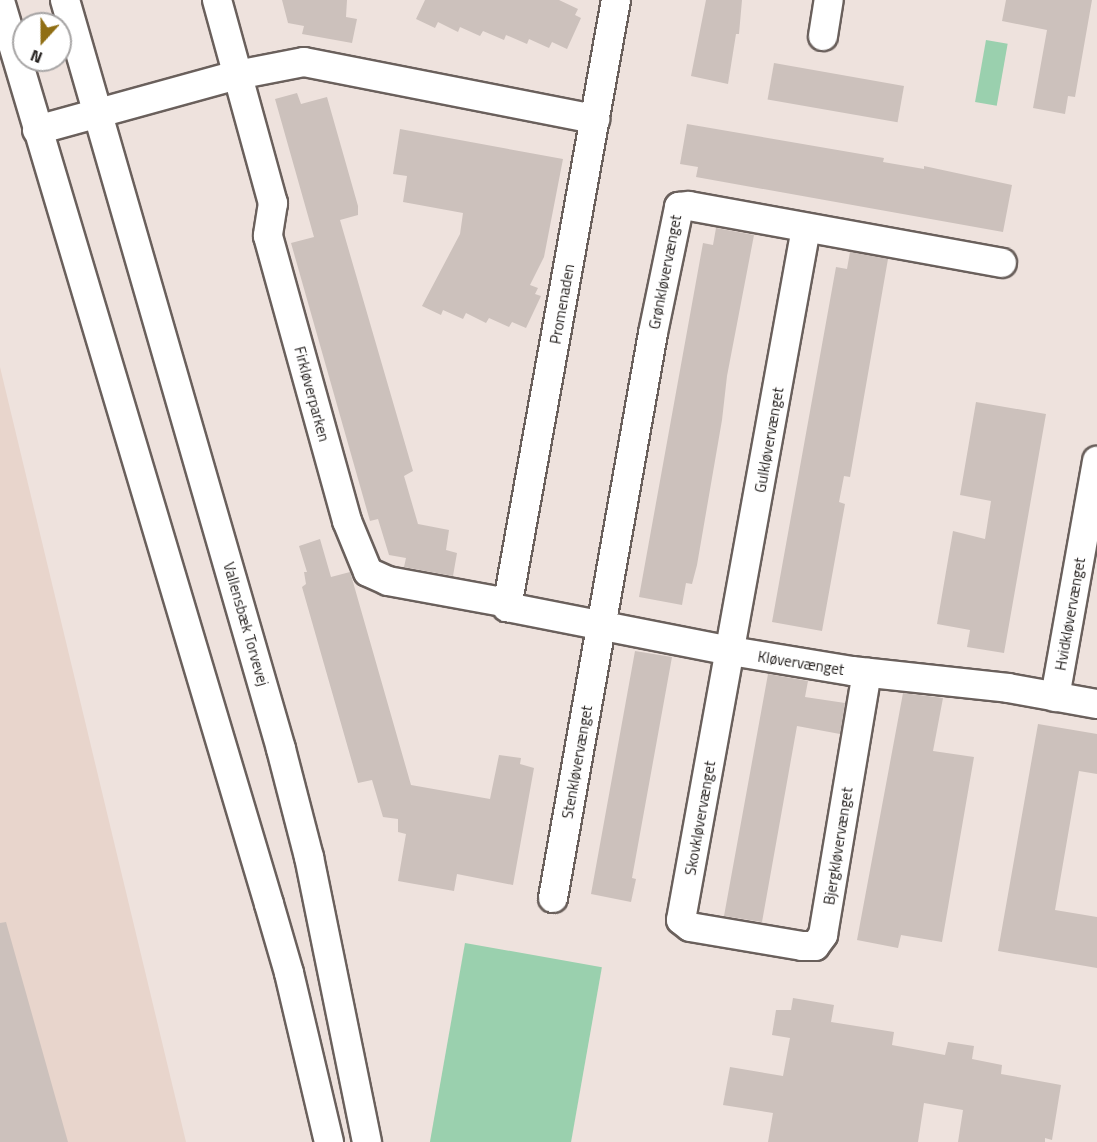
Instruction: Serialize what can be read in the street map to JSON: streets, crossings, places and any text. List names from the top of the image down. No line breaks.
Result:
{"streets":{"street":["Grønkløvervænget","Promenaden","Firkløverparken","Gulkløvervænget","Hvidkløvervænget","Vallensbæk Torvevej","Kløvervænget","Stenkløvervænget","Skovkløvervænget","Bjergkløvervænget"]},"crossings":[["Grønkløvervænget","Gulkløvervænget"],["Grønkløvervænget","Kløvervænget"],["Grønkløvervænget","Stenkløvervænget"],["Promenaden","Firkløverparken"],["Promenaden","Kløvervænget"],["Firkløverparken","Kløvervænget"],["Gulkløvervænget","Kløvervænget"],["Gulkløvervænget","Skovkløvervænget"],["Hvidkløvervænget","Kløvervænget"],["Kløvervænget","Stenkløvervænget"],["Kløvervænget","Skovkløvervænget"],["Kløvervænget","Bjergkløvervænget"],["Skovkløvervænget","Bjergkløvervænget"]],"north":"bottom"}
